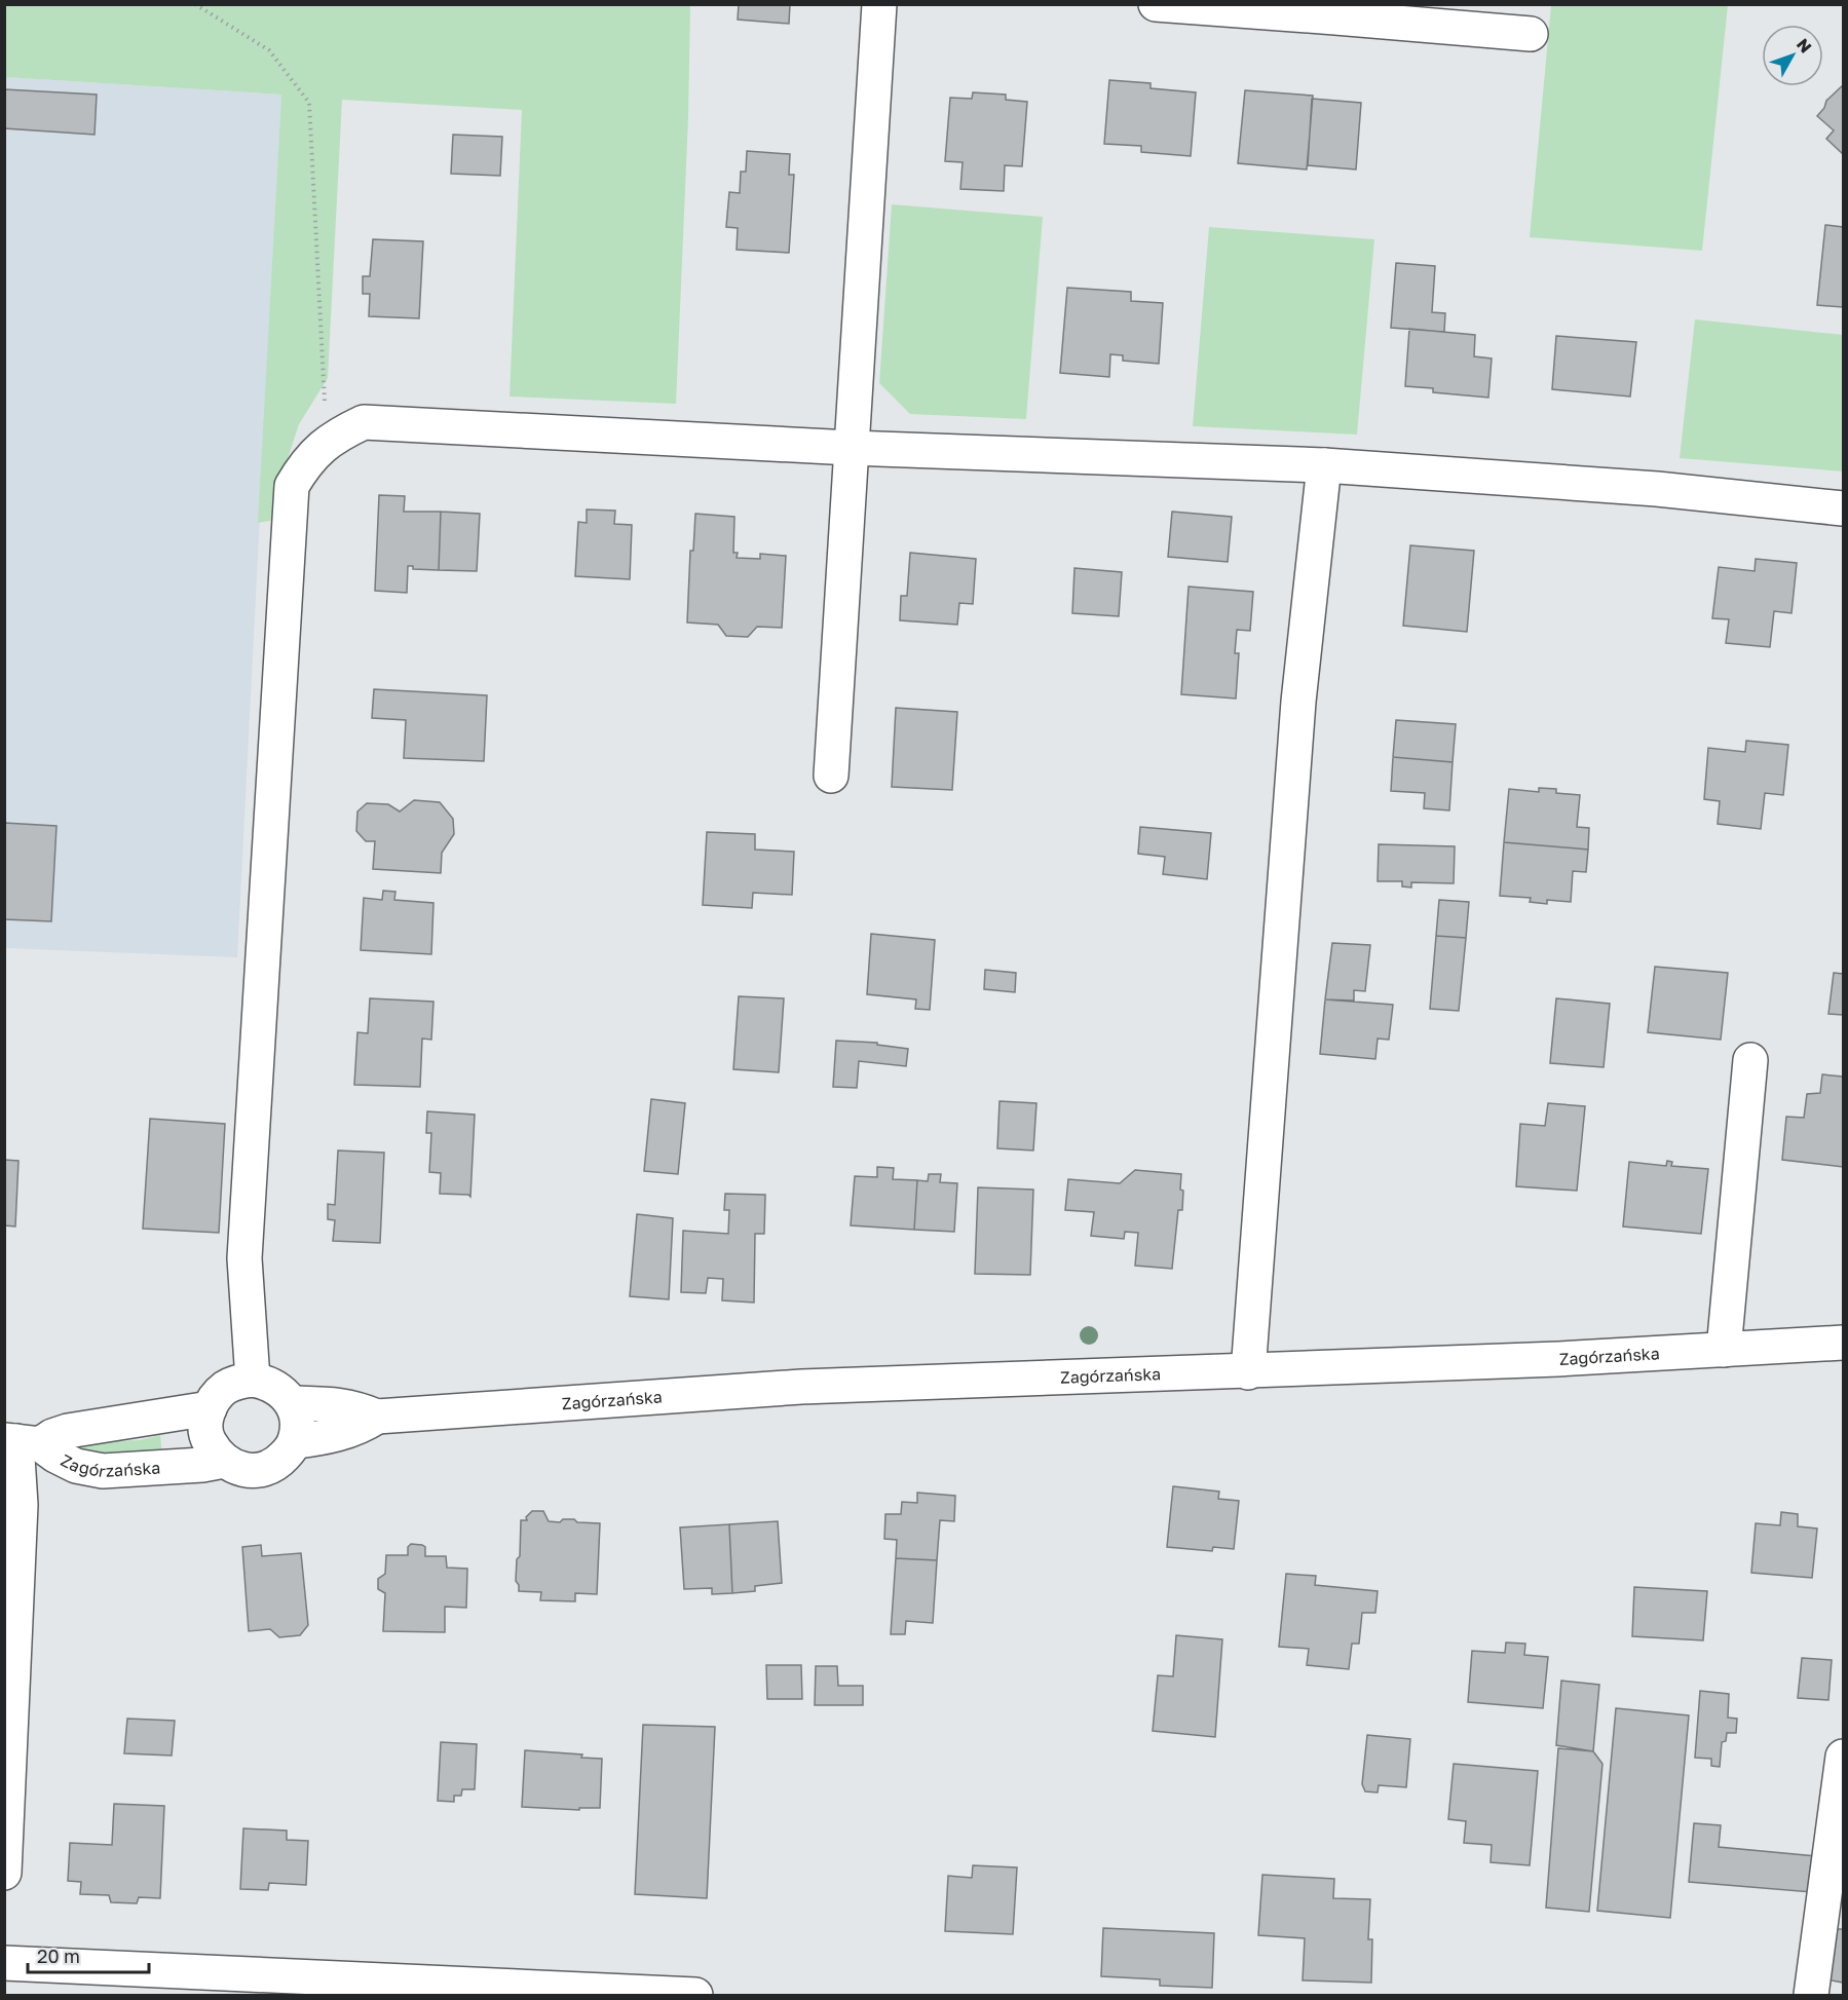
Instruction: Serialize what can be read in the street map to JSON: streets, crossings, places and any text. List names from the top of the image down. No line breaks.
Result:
{"streets":{"street":["Zagórzańska"]},"scale_bar":"20 m","north":"top right"}
